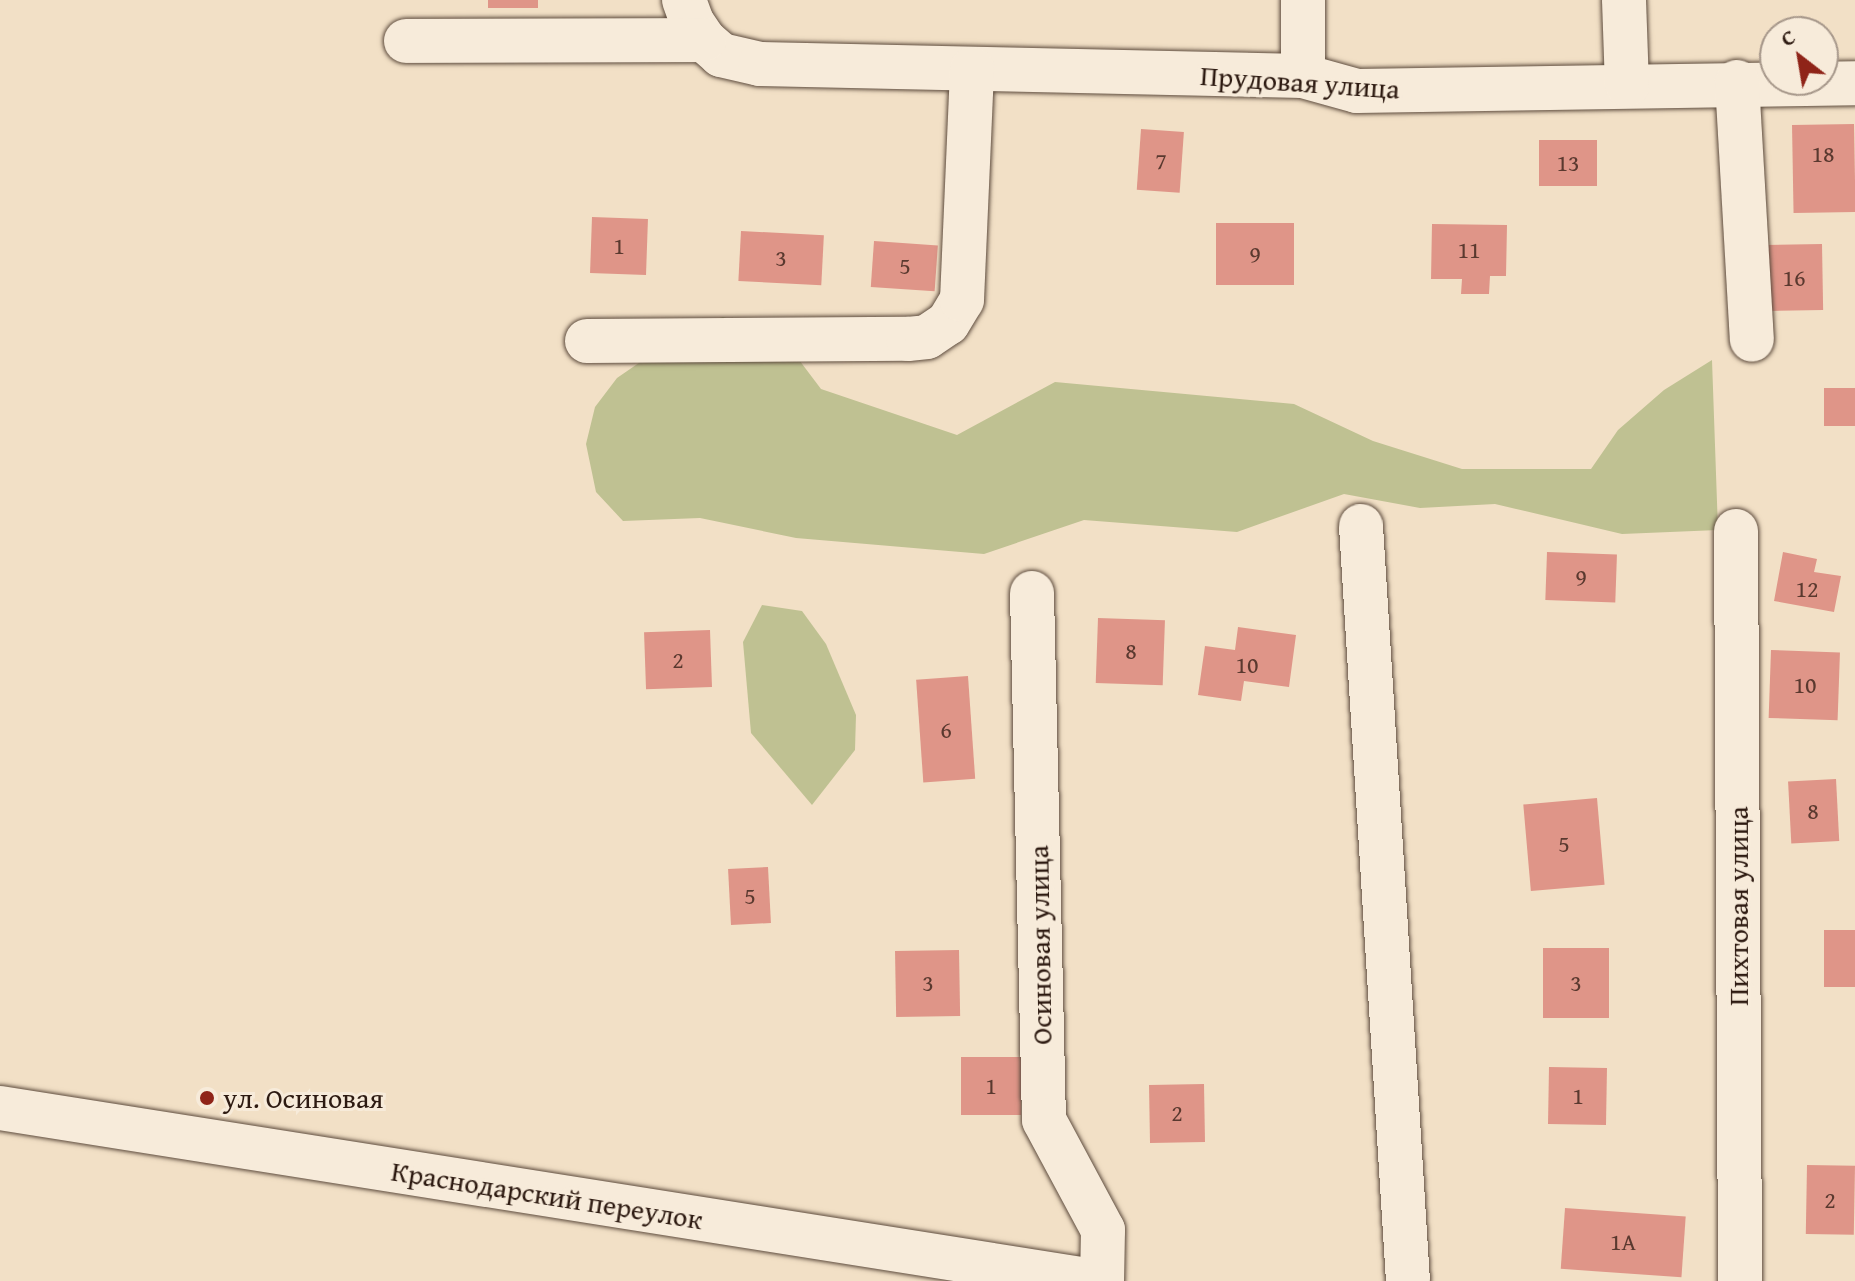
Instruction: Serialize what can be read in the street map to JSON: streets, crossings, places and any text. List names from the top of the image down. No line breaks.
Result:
{"streets":{"street":["Прудовая улица","Пихтовая улица","Осиновая улица","Краснодарский переулок"]},"places":["ул. Осиновая"],"house_numbers":["18","7","13","1","11","9","3","5","16","9","12","8","2","10","10","6","8","5","5","3","3","1","1","2","2","1А"],"north":"top left"}
